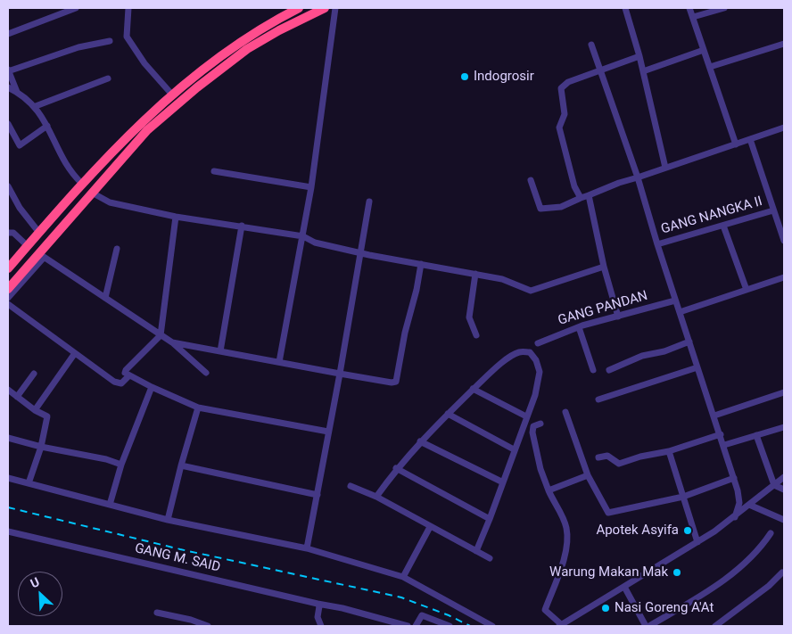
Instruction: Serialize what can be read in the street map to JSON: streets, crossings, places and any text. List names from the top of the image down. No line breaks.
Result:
{"streets":{"street":["GANG NANGKA II","GANG PANDAN","GANG M. SAID"]},"places":["Indogrosir","Apotek Asyifa","Warung Makan Mak","Nasi Goreng A'At"],"north":"top left"}
